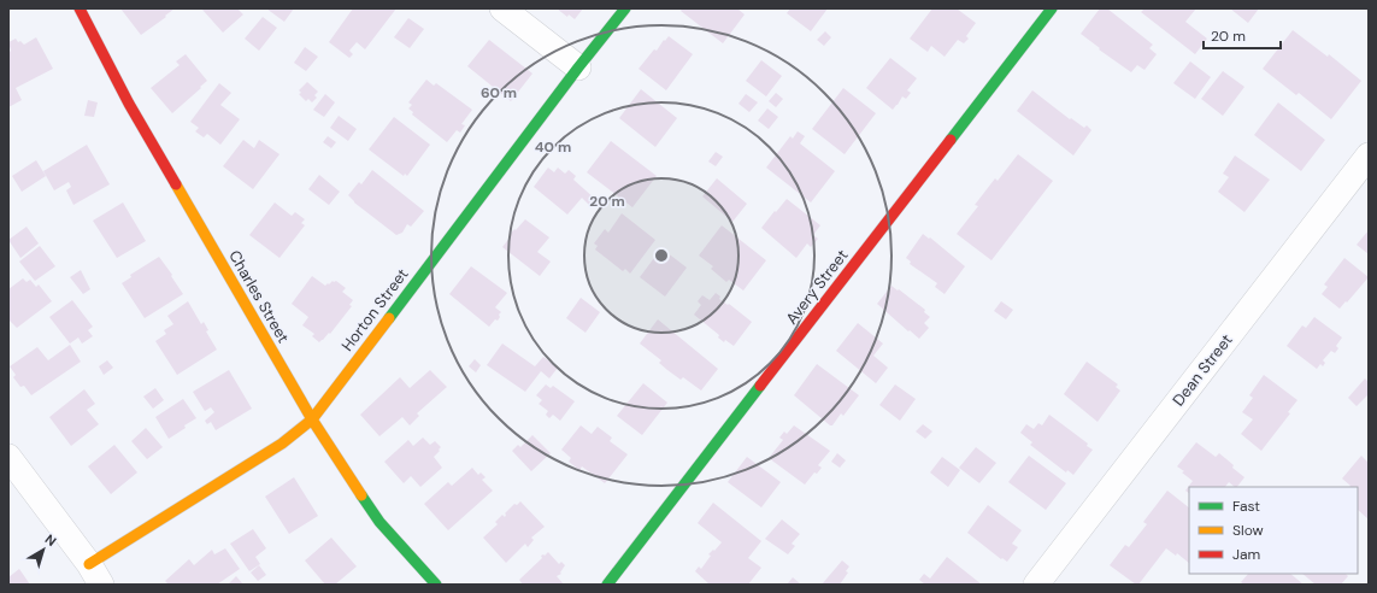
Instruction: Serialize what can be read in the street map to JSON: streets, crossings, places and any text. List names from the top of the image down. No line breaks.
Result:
{"streets":{"street":["Avery Street","Charles Street","Horton Street","Dean Street"]},"crossings":[["Charles Street","Horton Street"]],"legend":["Fast","Slow","Jam"],"scale_bar":"20 m","north":"top right","rings":["60 m","40 m","20 m"]}
